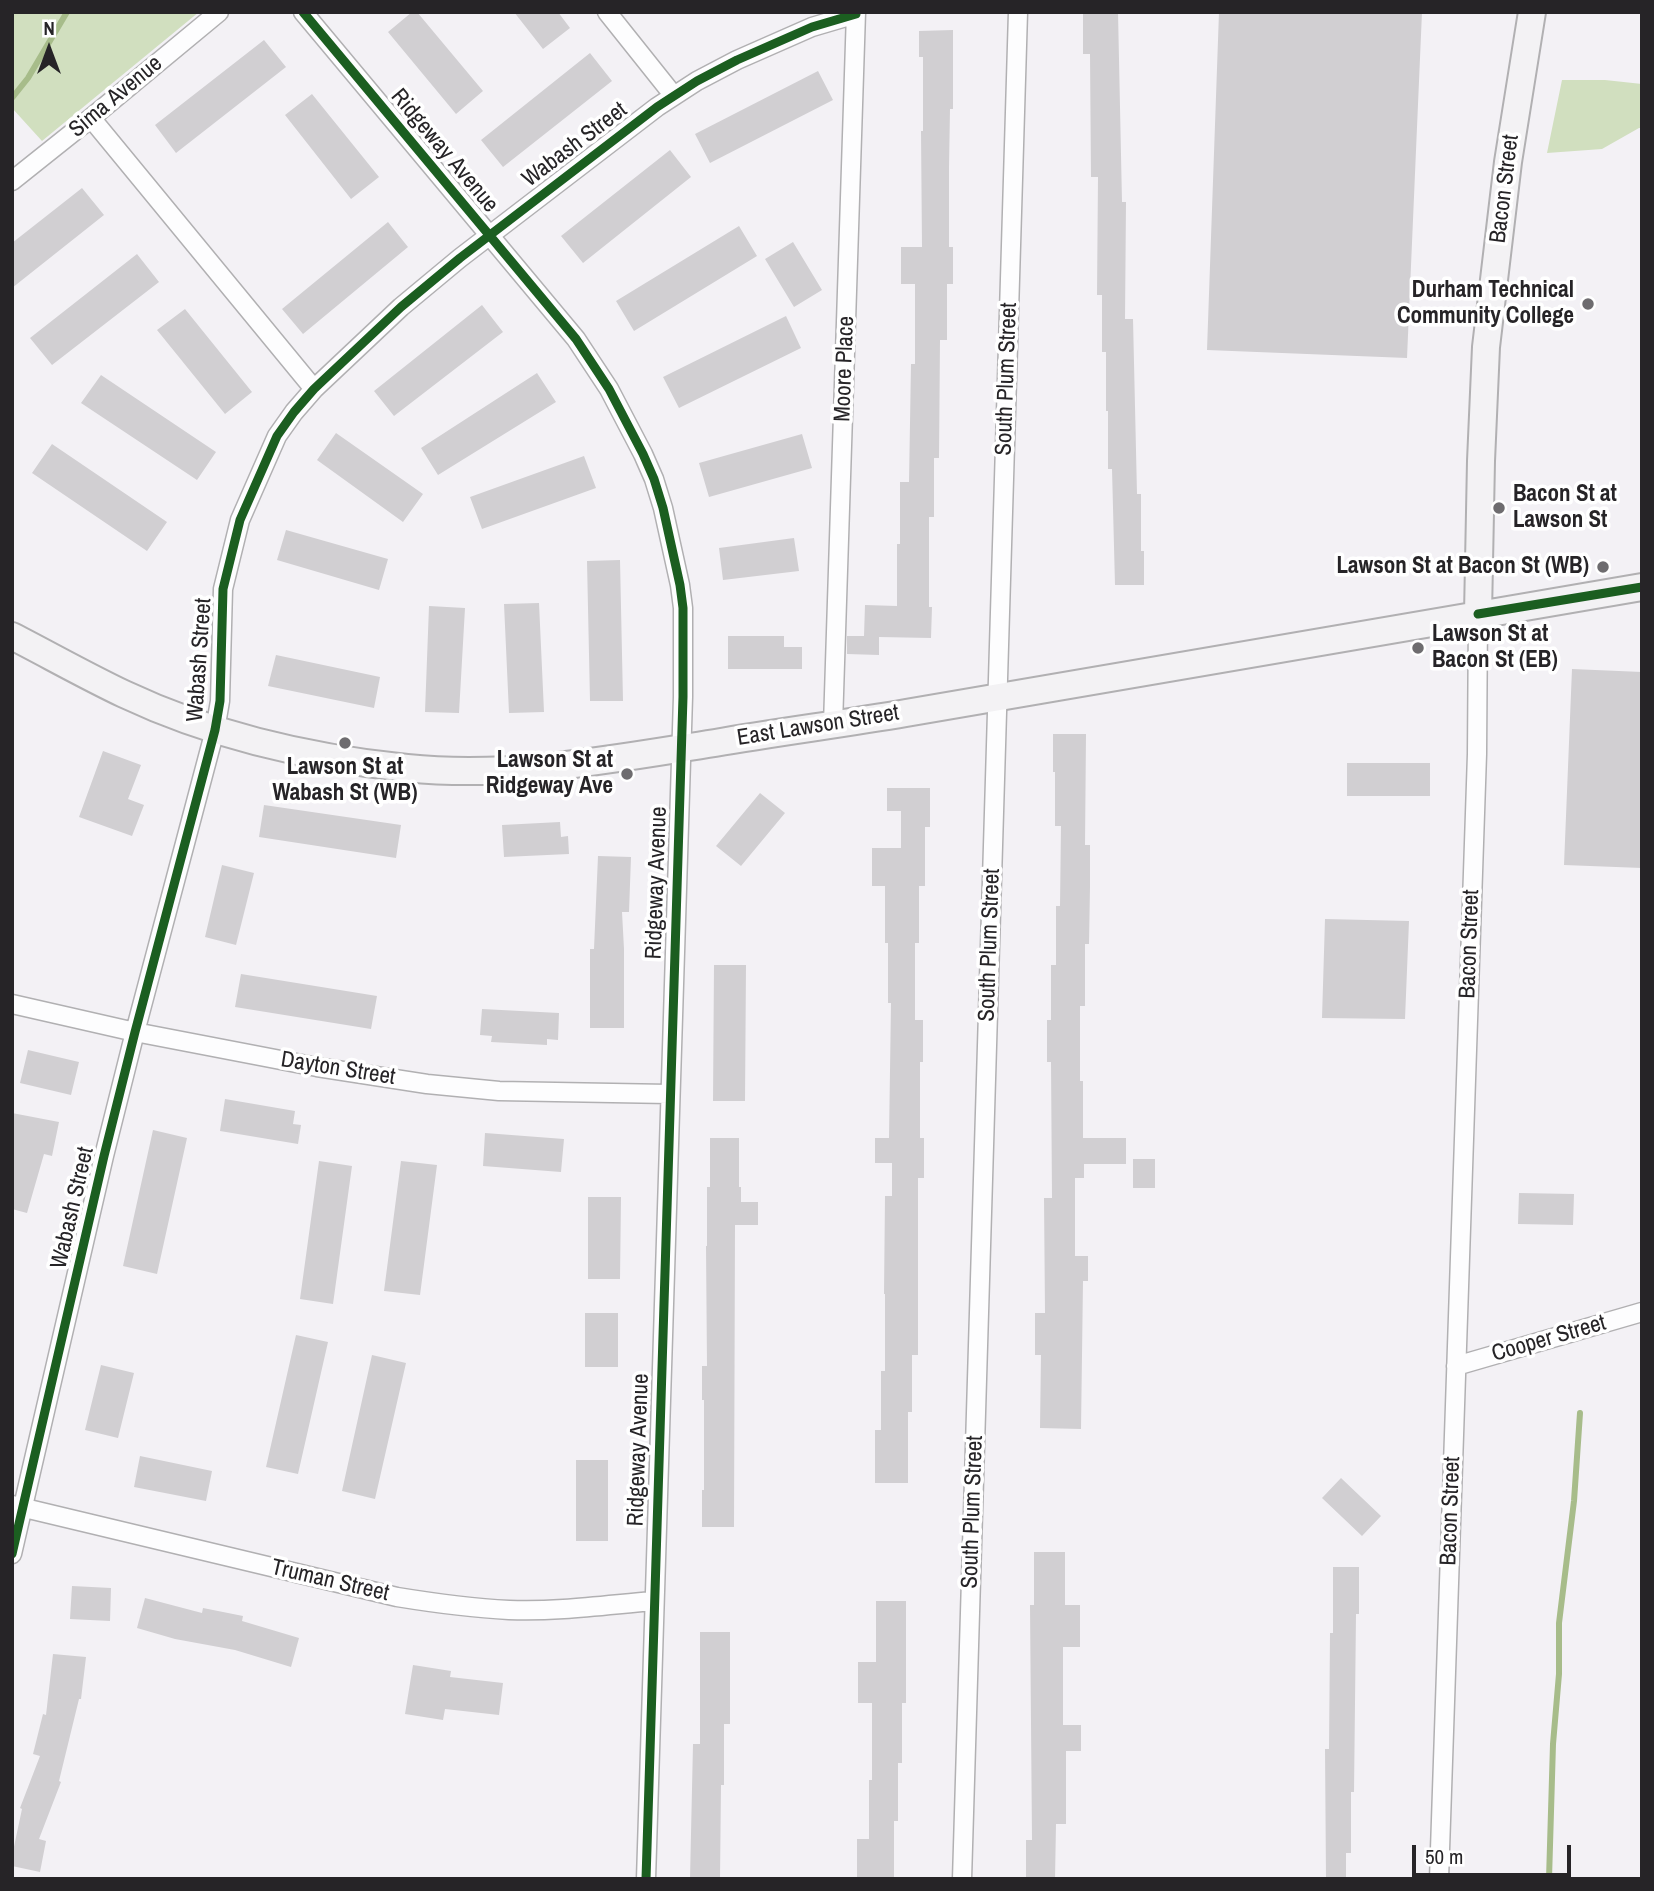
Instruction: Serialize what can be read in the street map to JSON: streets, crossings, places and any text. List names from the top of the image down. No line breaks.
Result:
{"streets":{"street":["Sima Avenue","Wabash Street","Ridgeway Avenue","Bacon Street","Moore Place","South Plum Street","East Lawson Street","Dayton Street","Cooper Street","Truman Street"]},"crossings":[["Wabash Street","Ridgeway Avenue"],["Wabash Street","Moore Place"],["Wabash Street","East Lawson Street"],["Wabash Street","Dayton Street"],["Wabash Street","Truman Street"],["Ridgeway Avenue","East Lawson Street"],["Ridgeway Avenue","Dayton Street"],["Ridgeway Avenue","Truman Street"],["Bacon Street","East Lawson Street"],["Bacon Street","Cooper Street"],["Moore Place","East Lawson Street"],["South Plum Street","East Lawson Street"]],"places":["Durham Technical Community College","Bacon St at Lawson St","Lawson St at Bacon St (WB)","Lawson St at Bacon St (EB)","Lawson St at Wabash St (WB)","Lawson St at Ridgeway Ave"],"scale_bar":"50 m","north":"top"}
